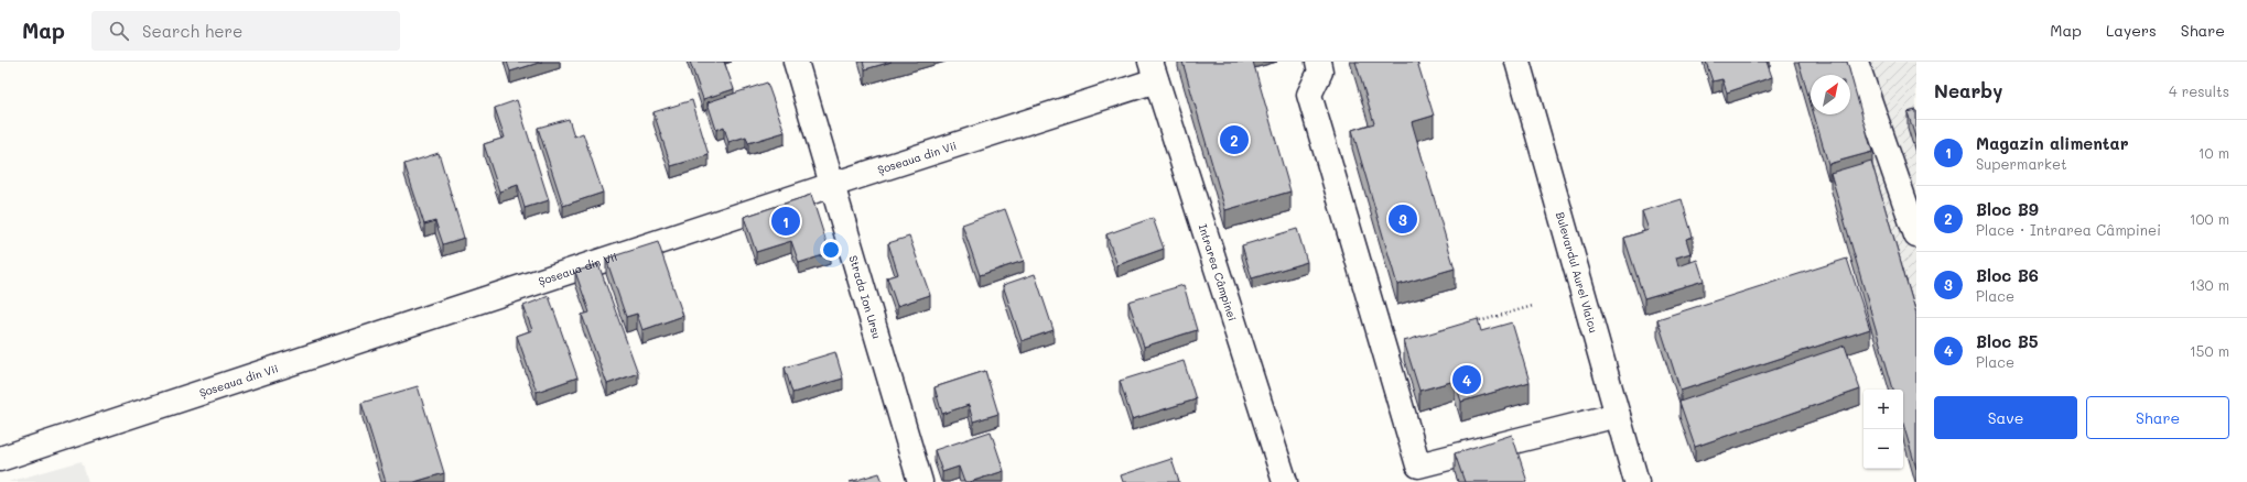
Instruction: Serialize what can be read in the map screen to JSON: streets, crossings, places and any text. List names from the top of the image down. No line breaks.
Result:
{"streets":{"street":["Șoseaua din Vii","Intrarea Câmpinei","Bulevardul Aurel Vlaicu","Strada Ion Ursu"]},"crossings":[["Șoseaua din Vii","Intrarea Câmpinei"],["Șoseaua din Vii","Strada Ion Ursu"]],"north":"top right","page":{"header":"Map","search":"Search here","nav":["Map","Layers","Share"],"heading":["Nearby","4 results"],"list":[{"mark":"1","name":"Magazin alimentar","note":"Supermarket","value":"10 m"},{"mark":"2","name":"Bloc B9","note":"Place · Intrarea Câmpinei","value":"100 m"},{"mark":"3","name":"Bloc B6","note":"Place","value":"130 m"},{"mark":"4","name":"Bloc B5","note":"Place","value":"150 m"}],"pins":["2","3","1","4"],"buttons":["Save","Share"],"map_buttons":["+","−"]}}
